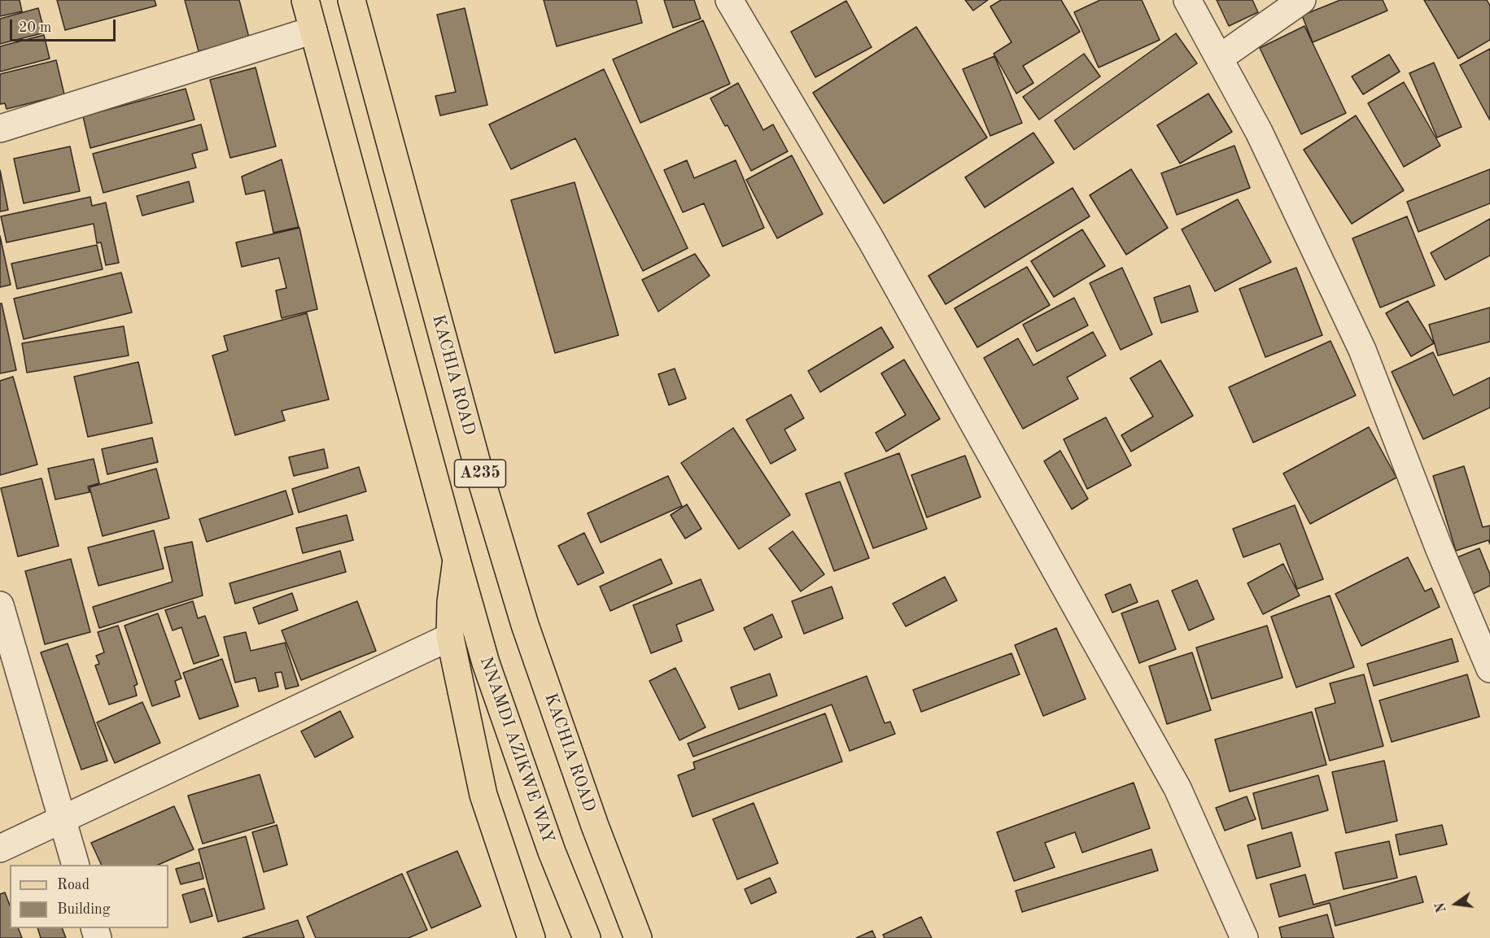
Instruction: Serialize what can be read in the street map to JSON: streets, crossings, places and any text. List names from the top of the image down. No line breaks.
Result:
{"streets":{"main road":["KACHIA ROAD","A235","NNAMDI AZIKWE WAY"]},"crossings":[["A235","NNAMDI AZIKWE WAY"]],"legend":["Road","Building"],"scale_bar":"20 m","north":"left"}
